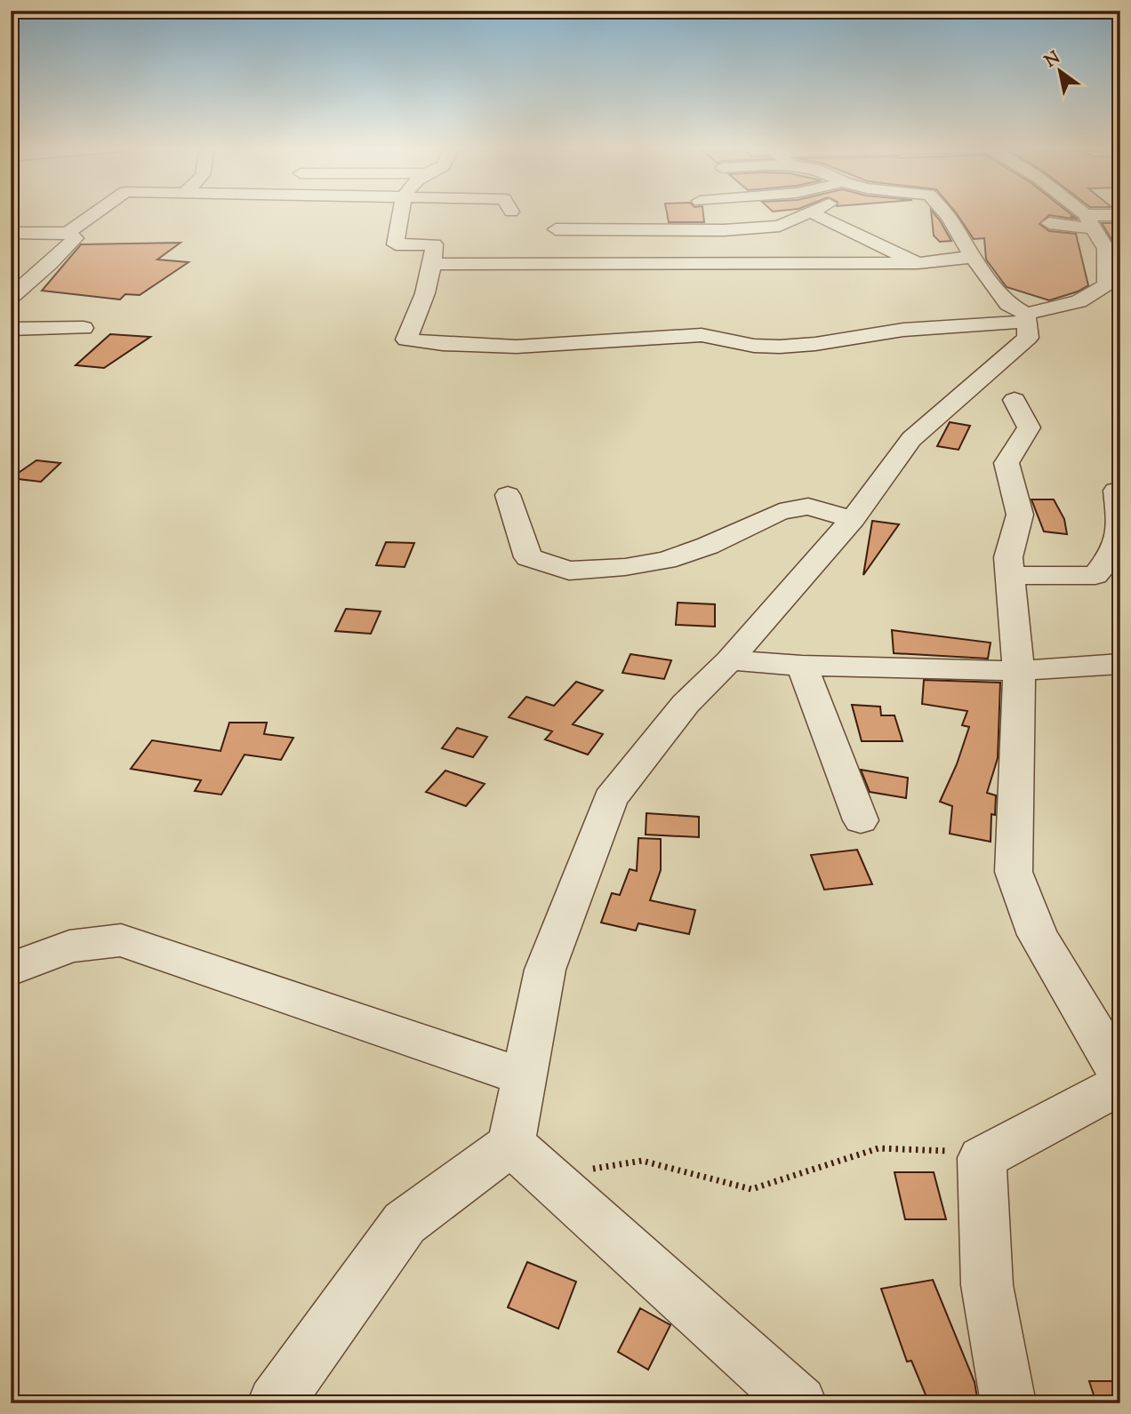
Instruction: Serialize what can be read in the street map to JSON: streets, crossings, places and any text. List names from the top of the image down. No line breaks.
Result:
{"north":"top left"}
